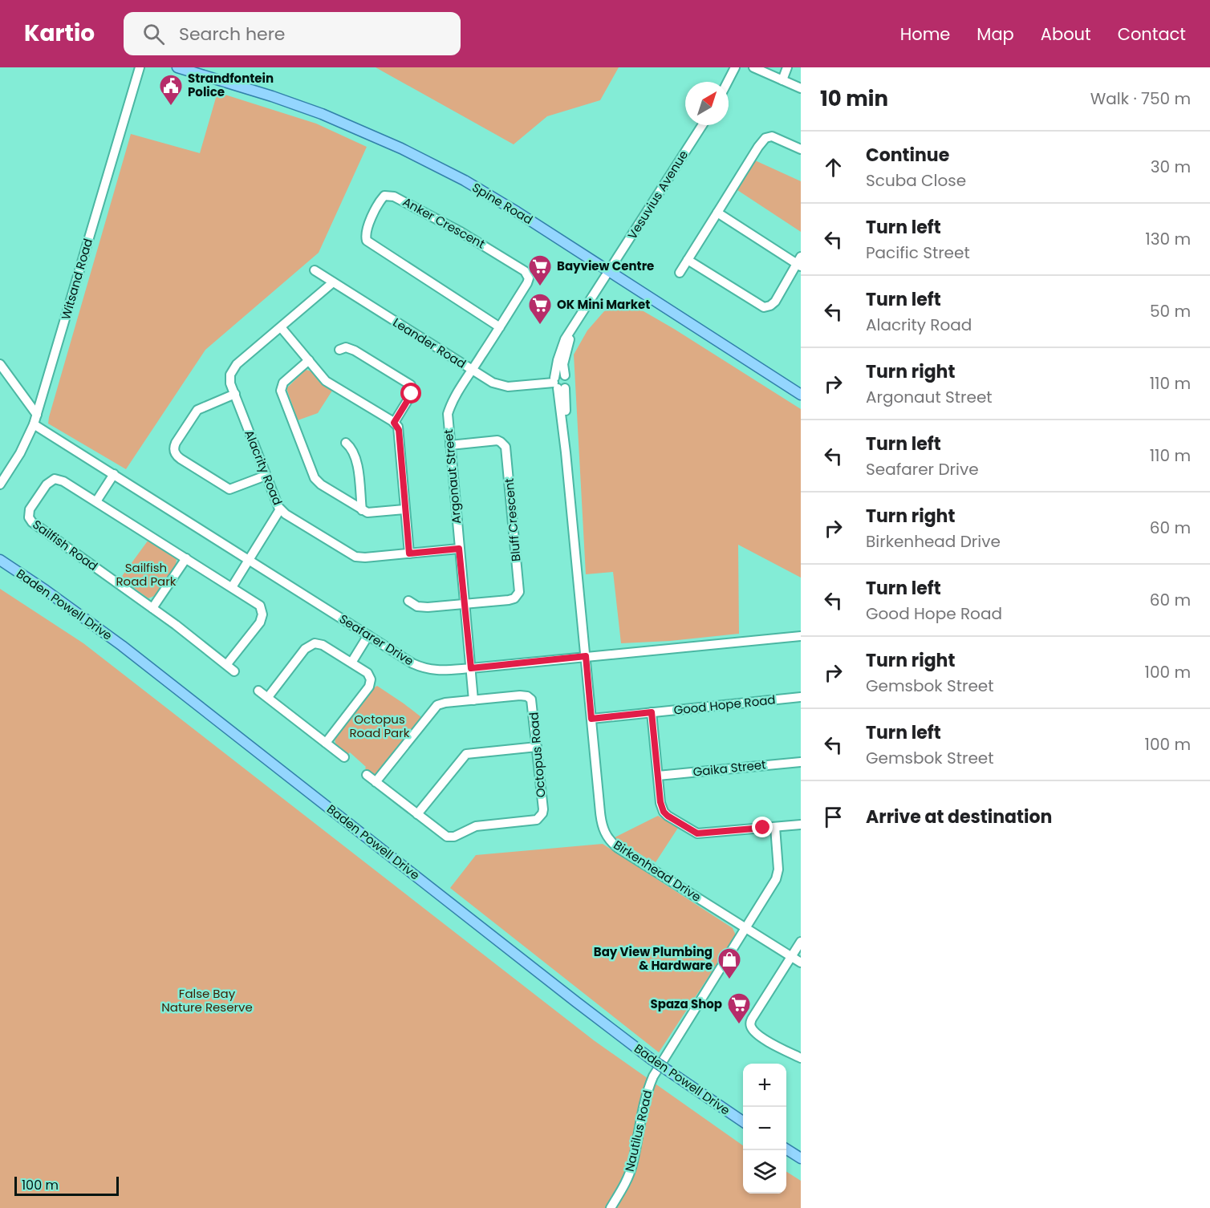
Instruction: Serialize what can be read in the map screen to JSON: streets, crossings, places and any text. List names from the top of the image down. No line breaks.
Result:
{"streets":{"main road":["Spine Road","Baden Powell Drive"],"street":["Vesuvius Avenue","Anker Crescent","Witsand Road","Leander Road","Alacrity Road","Argonaut Street","Bluff Crescent","Sailfish Road","Seafarer Drive","Good Hope Road","Octopus Road","Gaika Street","Birkenhead Drive","Nautilus Road"]},"crossings":[["Vesuvius Avenue","Spine Road"],["Vesuvius Avenue","Birkenhead Drive"],["Spine Road","Birkenhead Drive"],["Anker Crescent","Argonaut Street"],["Witsand Road","Seafarer Drive"],["Leander Road","Alacrity Road"],["Leander Road","Argonaut Street"],["Leander Road","Birkenhead Drive"],["Alacrity Road","Argonaut Street"],["Argonaut Street","Bluff Crescent"],["Argonaut Street","Seafarer Drive"],["Argonaut Street","Octopus Road"],["Seafarer Drive","Birkenhead Drive"],["Good Hope Road","Birkenhead Drive"],["Birkenhead Drive","Nautilus Road"]],"parks":["Sailfish Road Park","Octopus Road Park","False Bay Nature Reserve"],"places":{"public building":["Strandfontein Police"],"supermarket":["Bayview Centre","OK Mini Market","Spaza Shop"],"shop":["Bay View Plumbing & Hardware"]},"scale_bar":"100 m","north":"top right","page":{"header":"Kartio","search":"Search here","nav":["Home","Map","About","Contact"],"heading":["10 min","Walk · 750 m"],"list":[["Continue","Scuba Close","30 m"],["Turn left","Pacific Street","130 m"],["Turn left","Alacrity Road","50 m"],["Turn right","Argonaut Street","110 m"],["Turn left","Seafarer Drive","110 m"],["Turn right","Birkenhead Drive","60 m"],["Turn left","Good Hope Road","60 m"],["Turn right","Gemsbok Street","100 m"],["Turn left","Gemsbok Street","100 m"],"Arrive at destination"],"map_buttons":["+","−"],"scale":"100 m"}}
